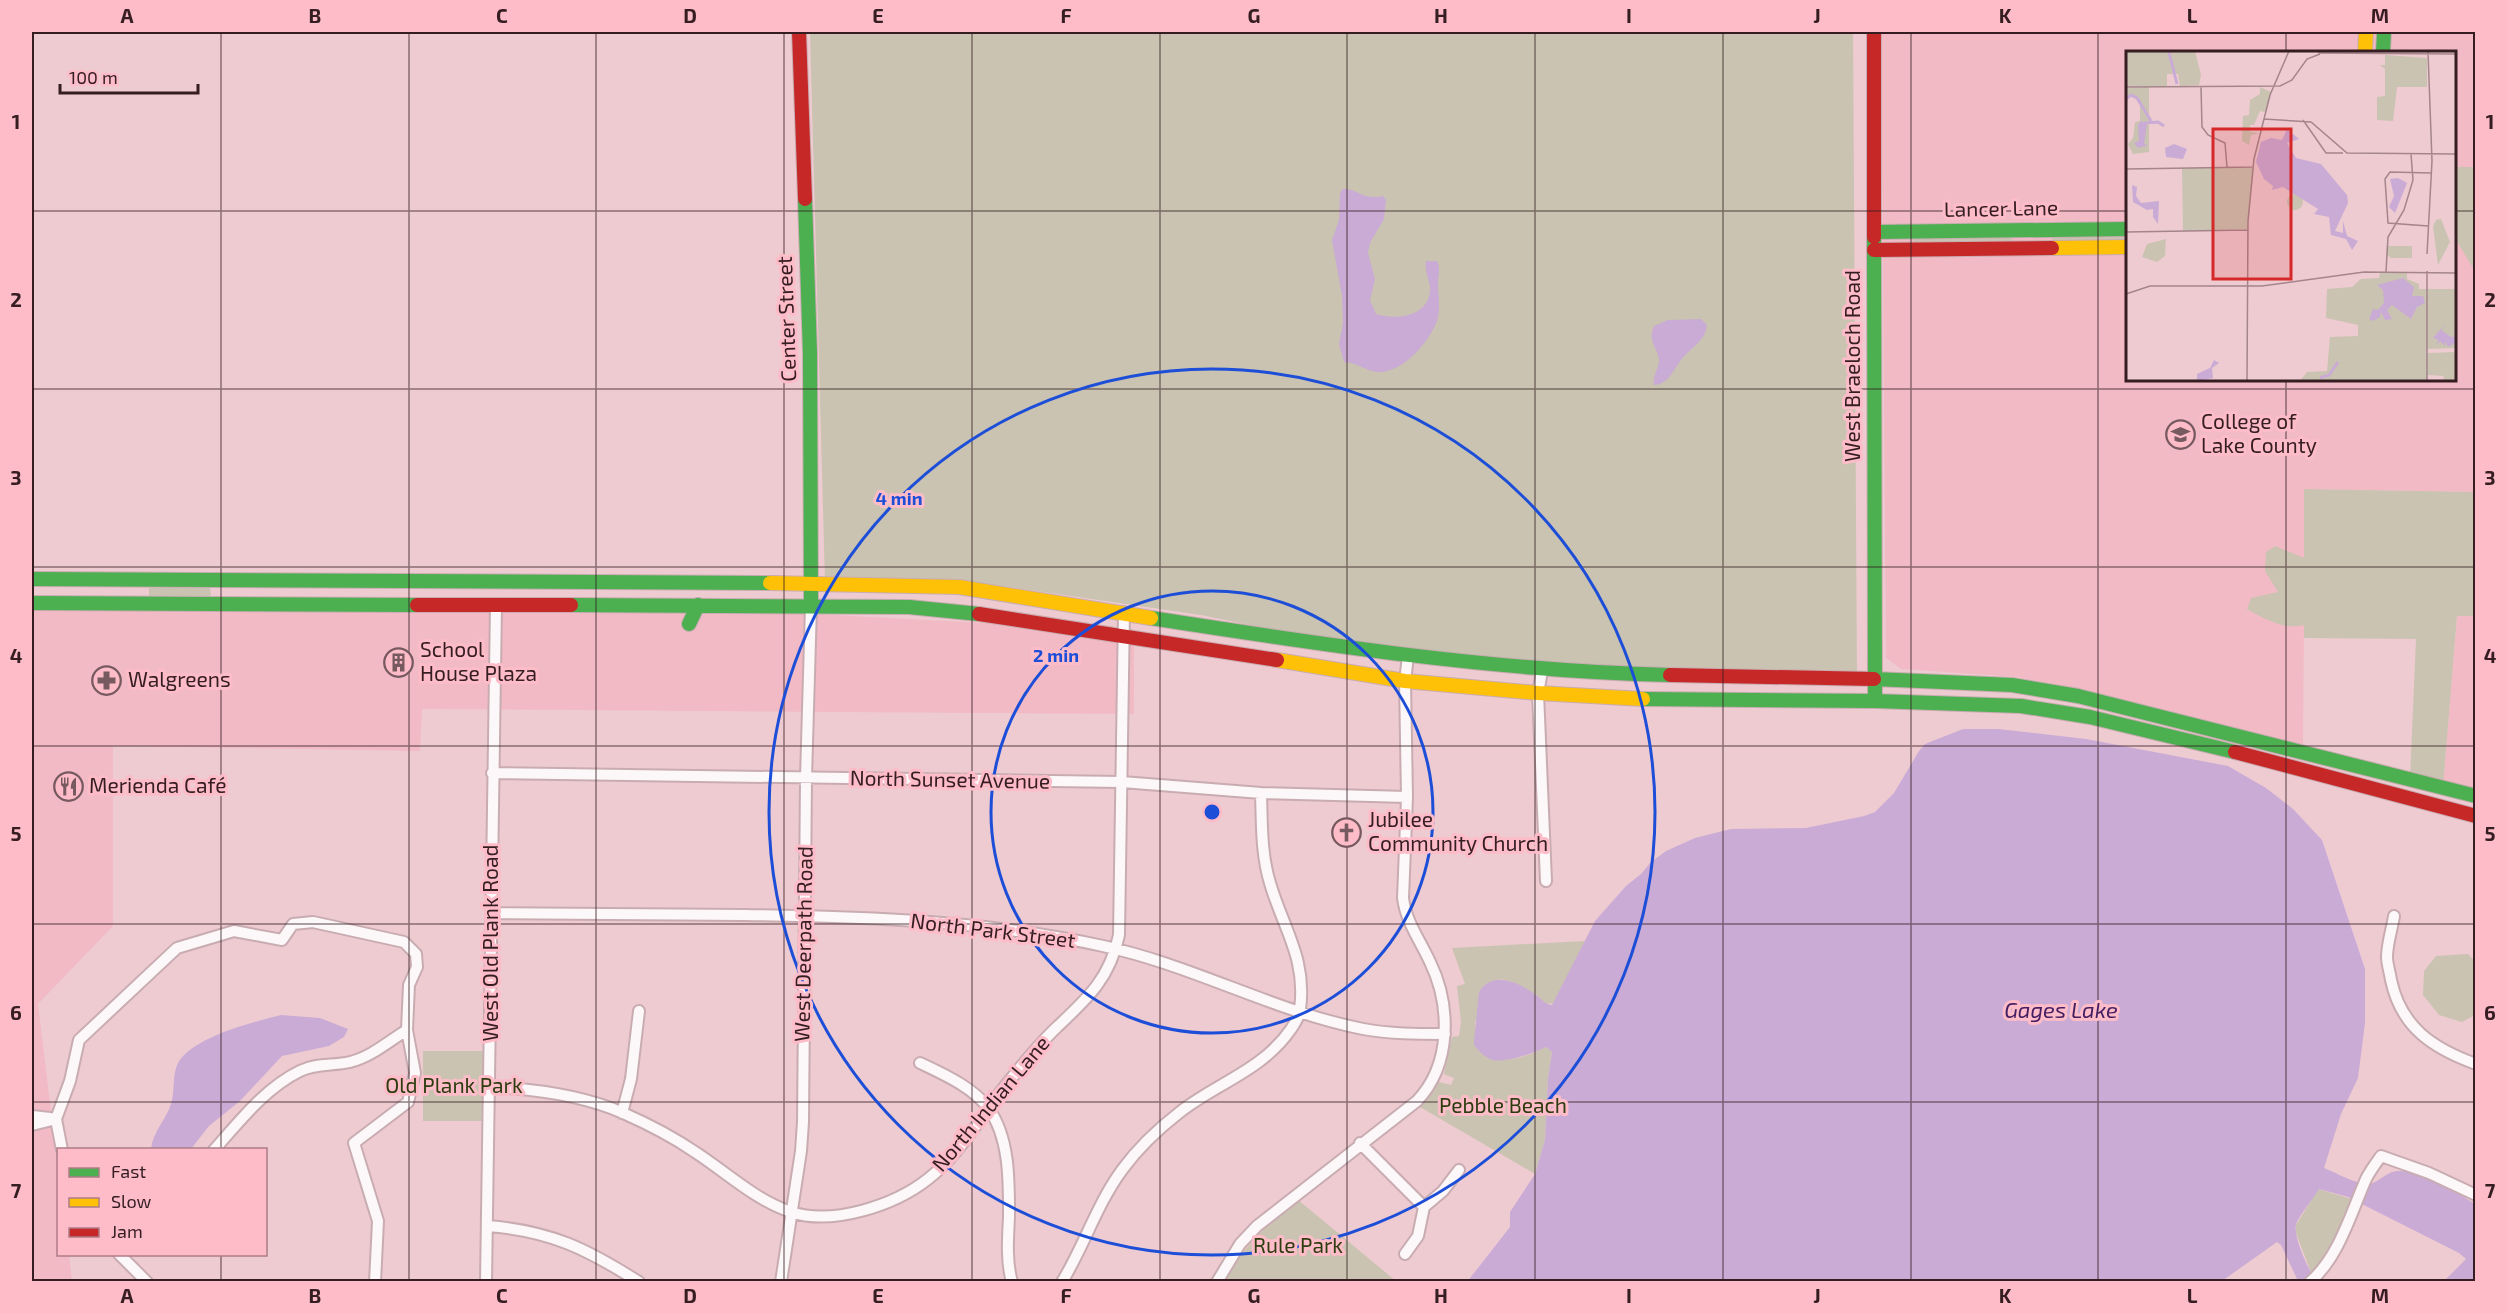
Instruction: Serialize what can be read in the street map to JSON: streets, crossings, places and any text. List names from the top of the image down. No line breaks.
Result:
{"streets":{"main road":["Lancer Lane","Center Street","West Braeloch Road"],"street":["North Sunset Avenue","North Park Street","West Old Plank Road","West Deerpath Road","North Indian Lane"]},"crossings":[["Lancer Lane","West Braeloch Road"],["Center Street","West Deerpath Road"],["North Sunset Avenue","West Old Plank Road"],["North Sunset Avenue","West Deerpath Road"],["North Sunset Avenue","North Indian Lane"],["North Park Street","West Old Plank Road"],["North Park Street","West Deerpath Road"],["North Park Street","North Indian Lane"],["West Old Plank Road","North Indian Lane"],["West Deerpath Road","North Indian Lane"]],"water":["Gages Lake"],"parks":["Old Plank Park","Pebble Beach","Rule Park"],"places":{"school or university":["College of Lake County"],"building":["School House Plaza"],"pharmacy":["Walgreens"],"restaurant":["Merienda Café"],"church":["Jubilee Community Church"]},"legend":["Fast","Slow","Jam"],"scale_bar":"100 m","grid":{"columns":["A","B","C","D","E","F","G","H","I","J","K","L","M"],"rows":["1","2","3","4","5","6","7"]},"rings":["4 min","2 min"]}
